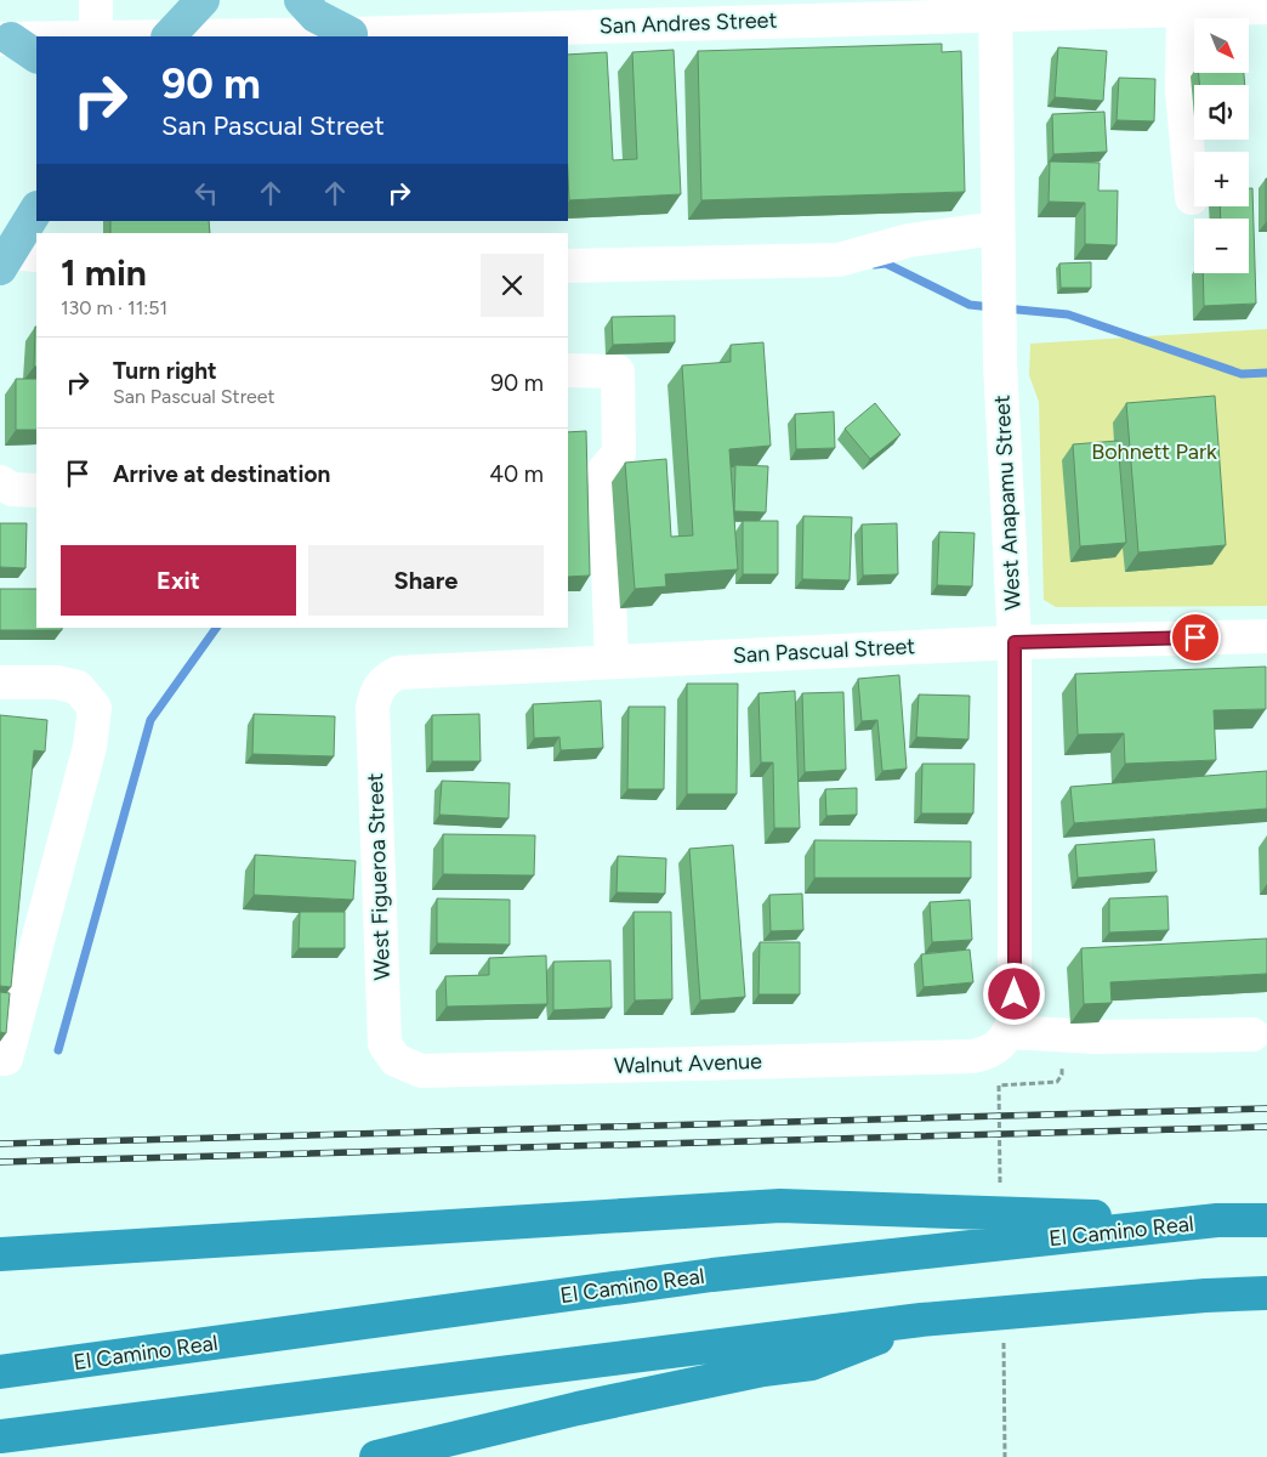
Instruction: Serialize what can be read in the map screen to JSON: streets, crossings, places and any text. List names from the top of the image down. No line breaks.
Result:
{"streets":{"highway":["El Camino Real"],"street":["San Andres Street","West Anapamu Street","San Pascual Street","West Figueroa Street","Walnut Avenue"]},"crossings":[["San Andres Street","West Anapamu Street"],["West Anapamu Street","San Pascual Street"],["West Anapamu Street","Walnut Avenue"],["San Pascual Street","West Figueroa Street"],["West Figueroa Street","Walnut Avenue"]],"parks":["Bohnett Park"],"north":"bottom right","page":{"map_buttons":["+","−"],"turn":["90 m","San Pascual Street"],"heading":["1 min","130 m · 11:51"],"list":[{"name":"Turn right","note":"San Pascual Street","value":"90 m"},{"name":"Arrive at destination","value":"40 m"}],"buttons":["Exit","Share"]}}
